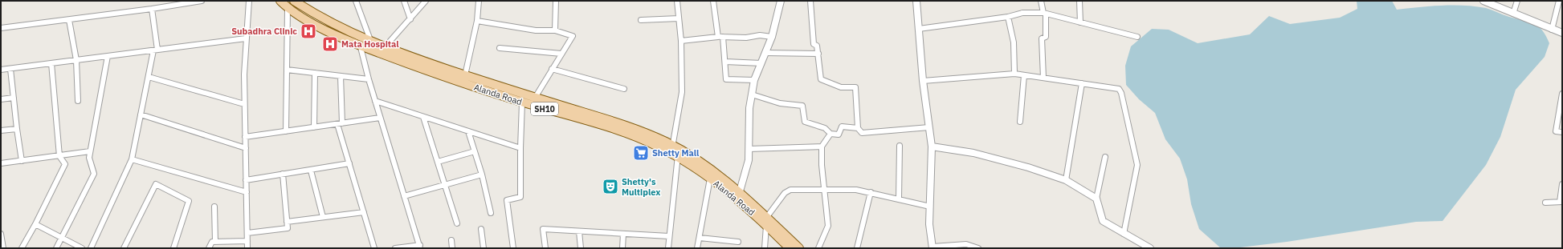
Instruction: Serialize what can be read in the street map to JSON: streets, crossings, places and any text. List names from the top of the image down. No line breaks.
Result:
{"streets":{"main road":["Alanda Road","SH10"]},"places":{"hospital":["Subadhra Clinic","Mata Hospital"],"supermarket":["Shetty Mall"],"theatre":["Shetty's Multiplex"]}}
